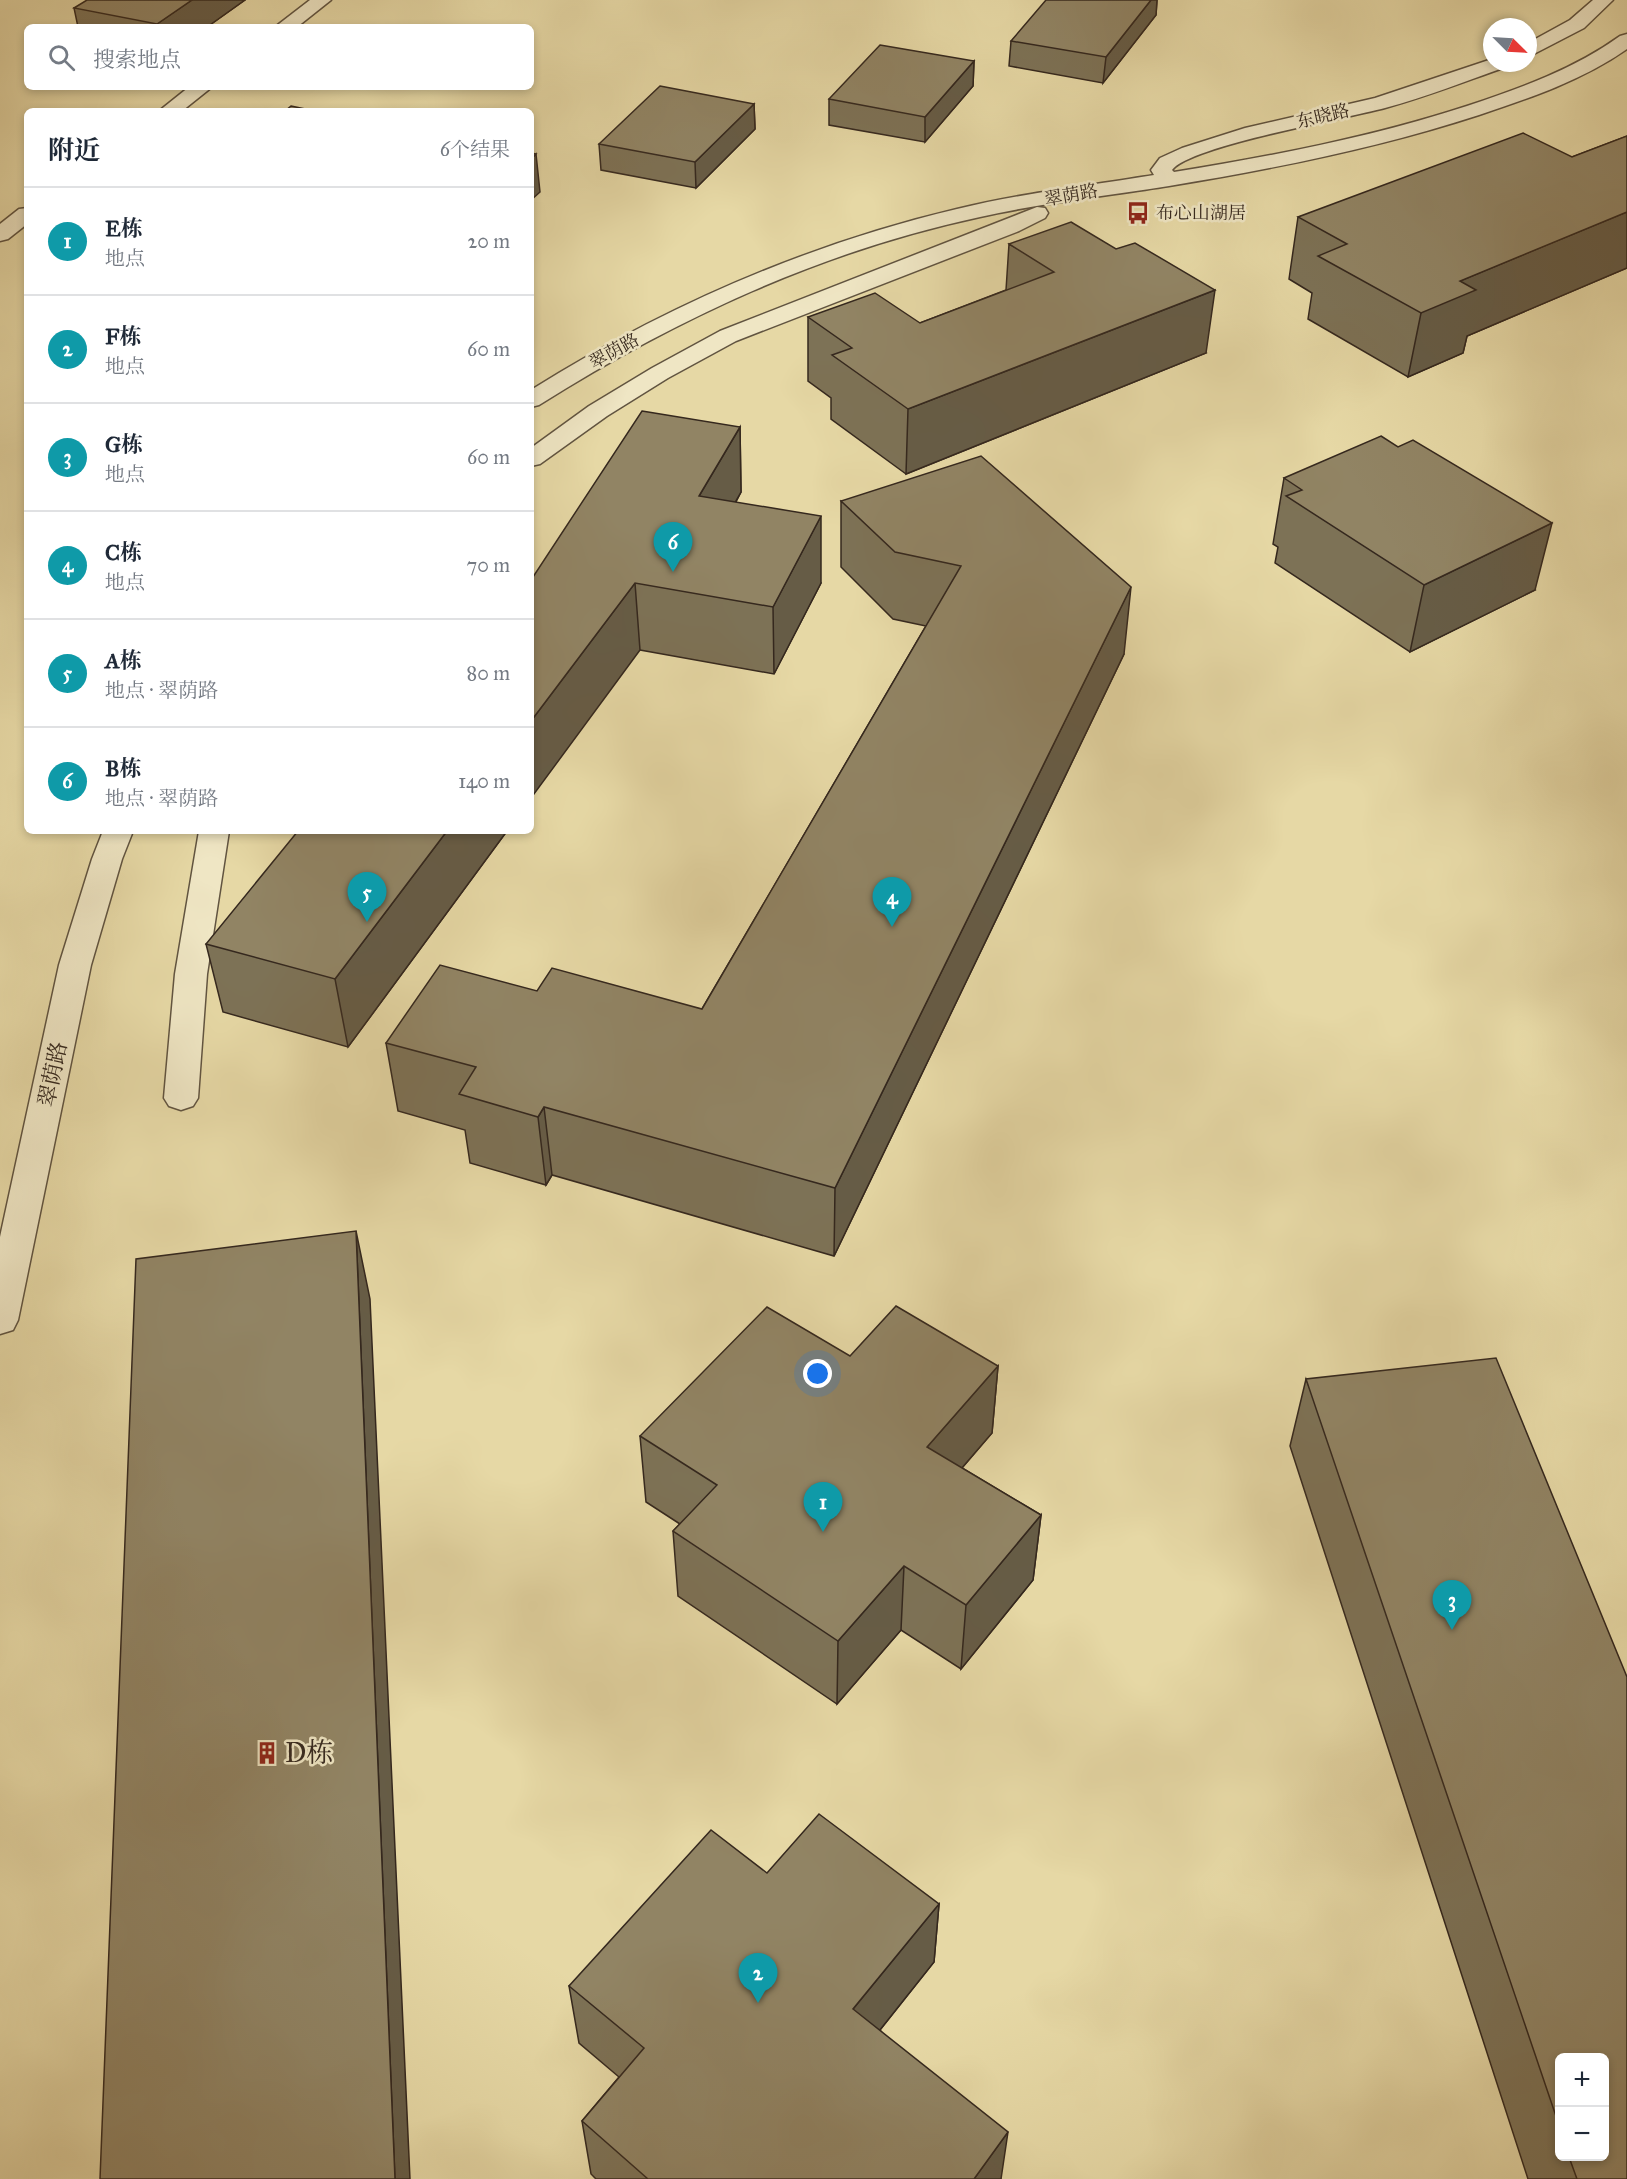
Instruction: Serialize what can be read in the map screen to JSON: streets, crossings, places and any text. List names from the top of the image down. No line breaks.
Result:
{"streets":{"street":["东晓路","翠荫路"]},"crossings":[["东晓路","翠荫路"]],"places":{"bus stop":["布心山湖居"],"building":["D栋"]},"north":"bottom right","page":{"search":"搜索地点","heading":["附近","6个结果"],"list":[{"mark":"1","name":"E栋","note":"地点","value":"20 m"},{"mark":"2","name":"F栋","note":"地点","value":"60 m"},{"mark":"3","name":"G栋","note":"地点","value":"60 m"},{"mark":"4","name":"C栋","note":"地点","value":"70 m"},{"mark":"5","name":"A栋","note":"地点 · 翠荫路","value":"80 m"},{"mark":"6","name":"B栋","note":"地点 · 翠荫路","value":"140 m"}],"pins":["6","5","4","1","3","2"],"map_buttons":["+","−"]}}
